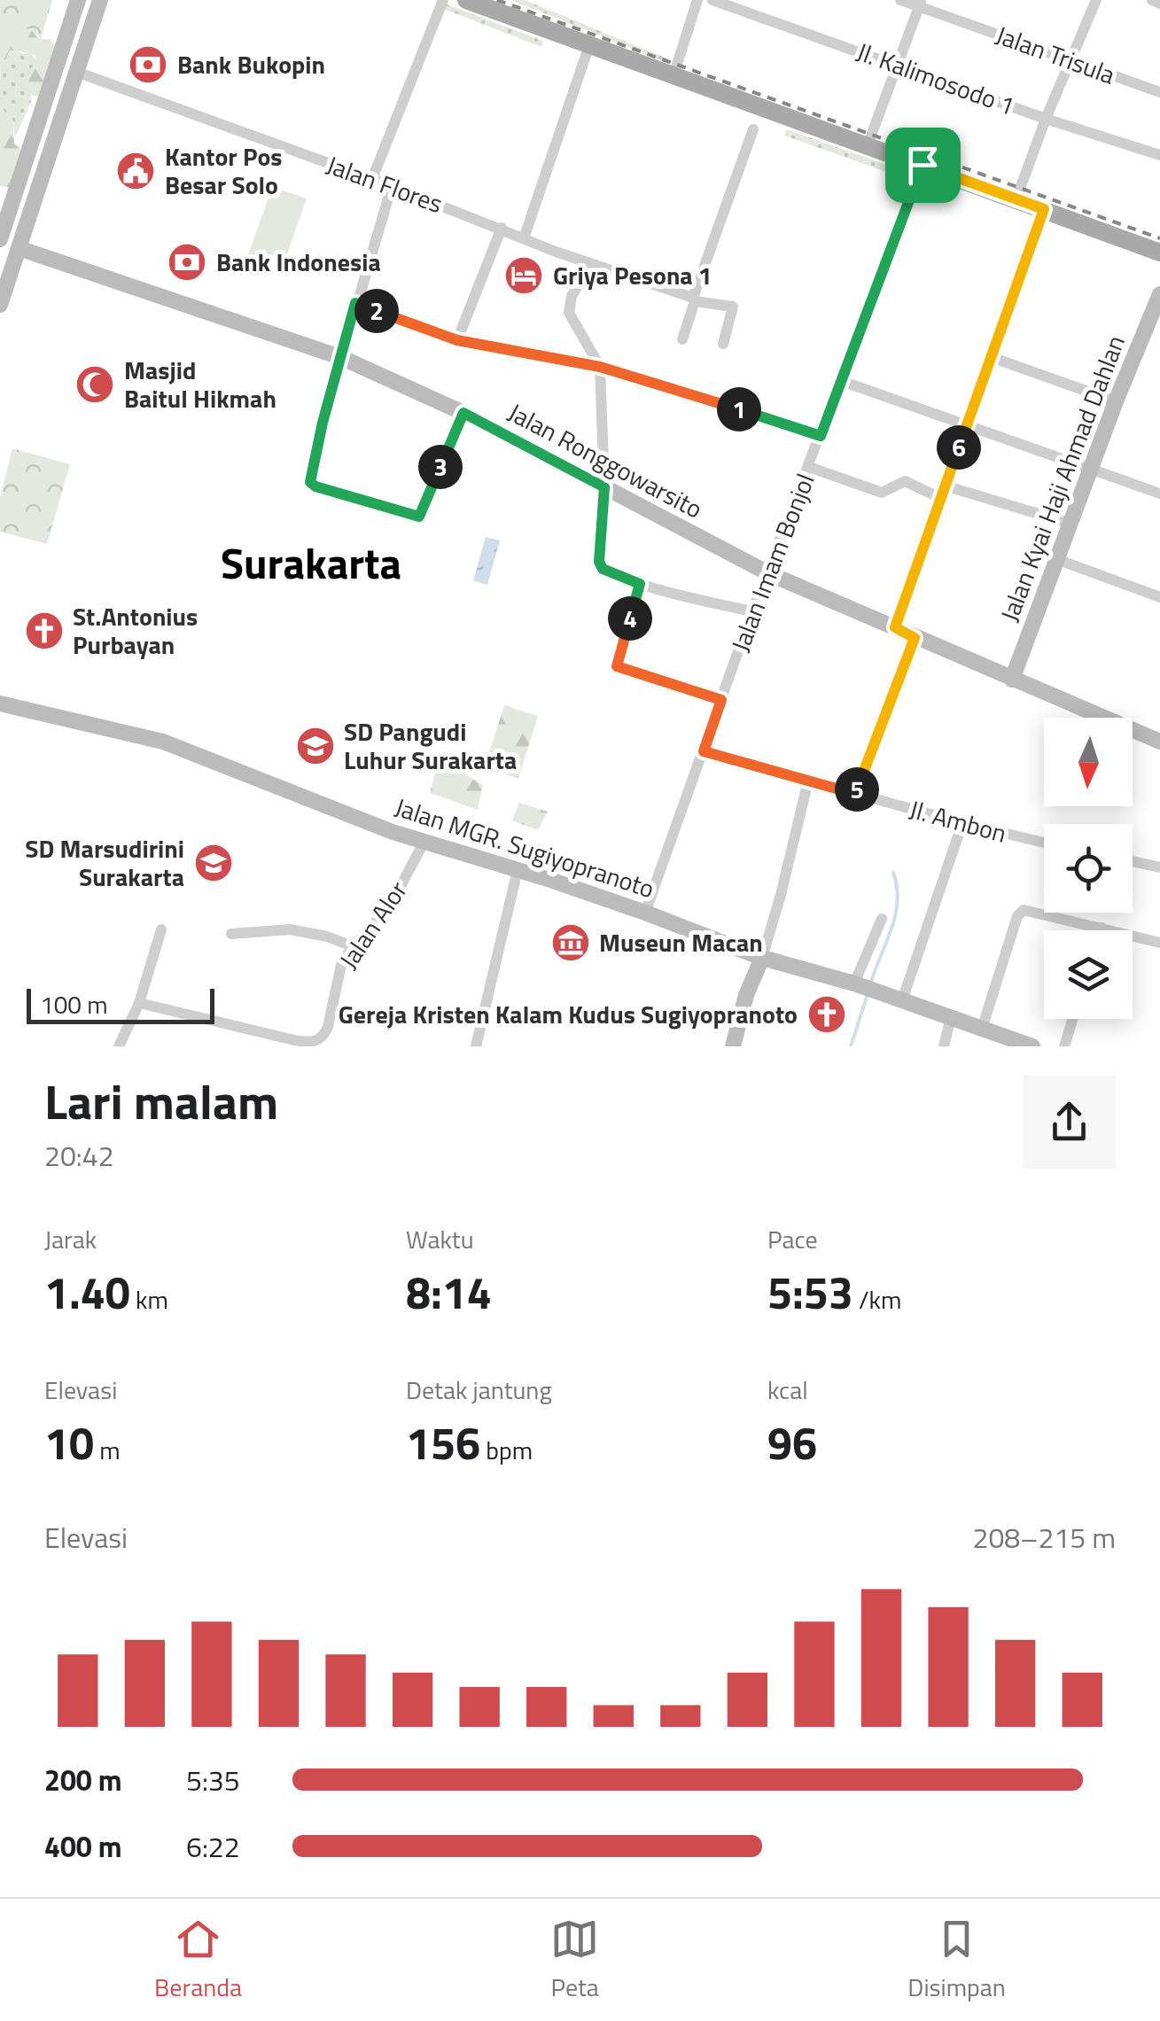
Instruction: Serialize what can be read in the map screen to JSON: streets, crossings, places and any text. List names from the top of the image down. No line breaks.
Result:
{"streets":{"main road":["Jalan Ronggowarsito","Jalan Kyai Haji Ahmad Dahlan","Jalan MGR. Sugiyopranoto"],"street":["Jalan Trisula","Jl. Kalimosodo 1","Jalan Flores","Jalan Imam Bonjol","Jl. Ambon","Jalan Alor"]},"crossings":[["Jalan Ronggowarsito","Jalan Kyai Haji Ahmad Dahlan"],["Jalan Ronggowarsito","Jalan Imam Bonjol"],["Jalan Imam Bonjol","Jl. Ambon"],["Jalan Imam Bonjol","Jalan MGR. Sugiyopranoto"],["Jalan MGR. Sugiyopranoto","Jalan Alor"]],"districts":["Surakarta"],"places":{"bank":["Bank Bukopin","Bank Indonesia"],"public building":["Kantor Pos Besar Solo"],"hotel":["Griya Pesona 1"],"mosque":["Masjid Baitul Hikmah"],"church":["St.Antonius Purbayan","Gereja Kristen Kalam Kudus Sugiyopranoto"],"school or university":["SD Pangudi Luhur Surakarta","SD Marsudirini Surakarta"],"museum":["Museun Macan"]},"scale_bar":"100 m","north":"bottom","page":{"pins":["2","1","6","3","4","5"],"scale":"100 m","heading":["Lari malam","20:42"],"stats":[["Jarak","1.40 km"],["Waktu","8:14"],["Pace","5:53 /km"],["Elevasi","10 m"],["Detak jantung","156 bpm"],["kcal","96"]],"chart":["Elevasi","208–215 m"],"list":[{"name":"200 m","note":"5:35"},{"name":"400 m","note":"6:22"}],"tabs":["Beranda","Peta","Disimpan"]}}
